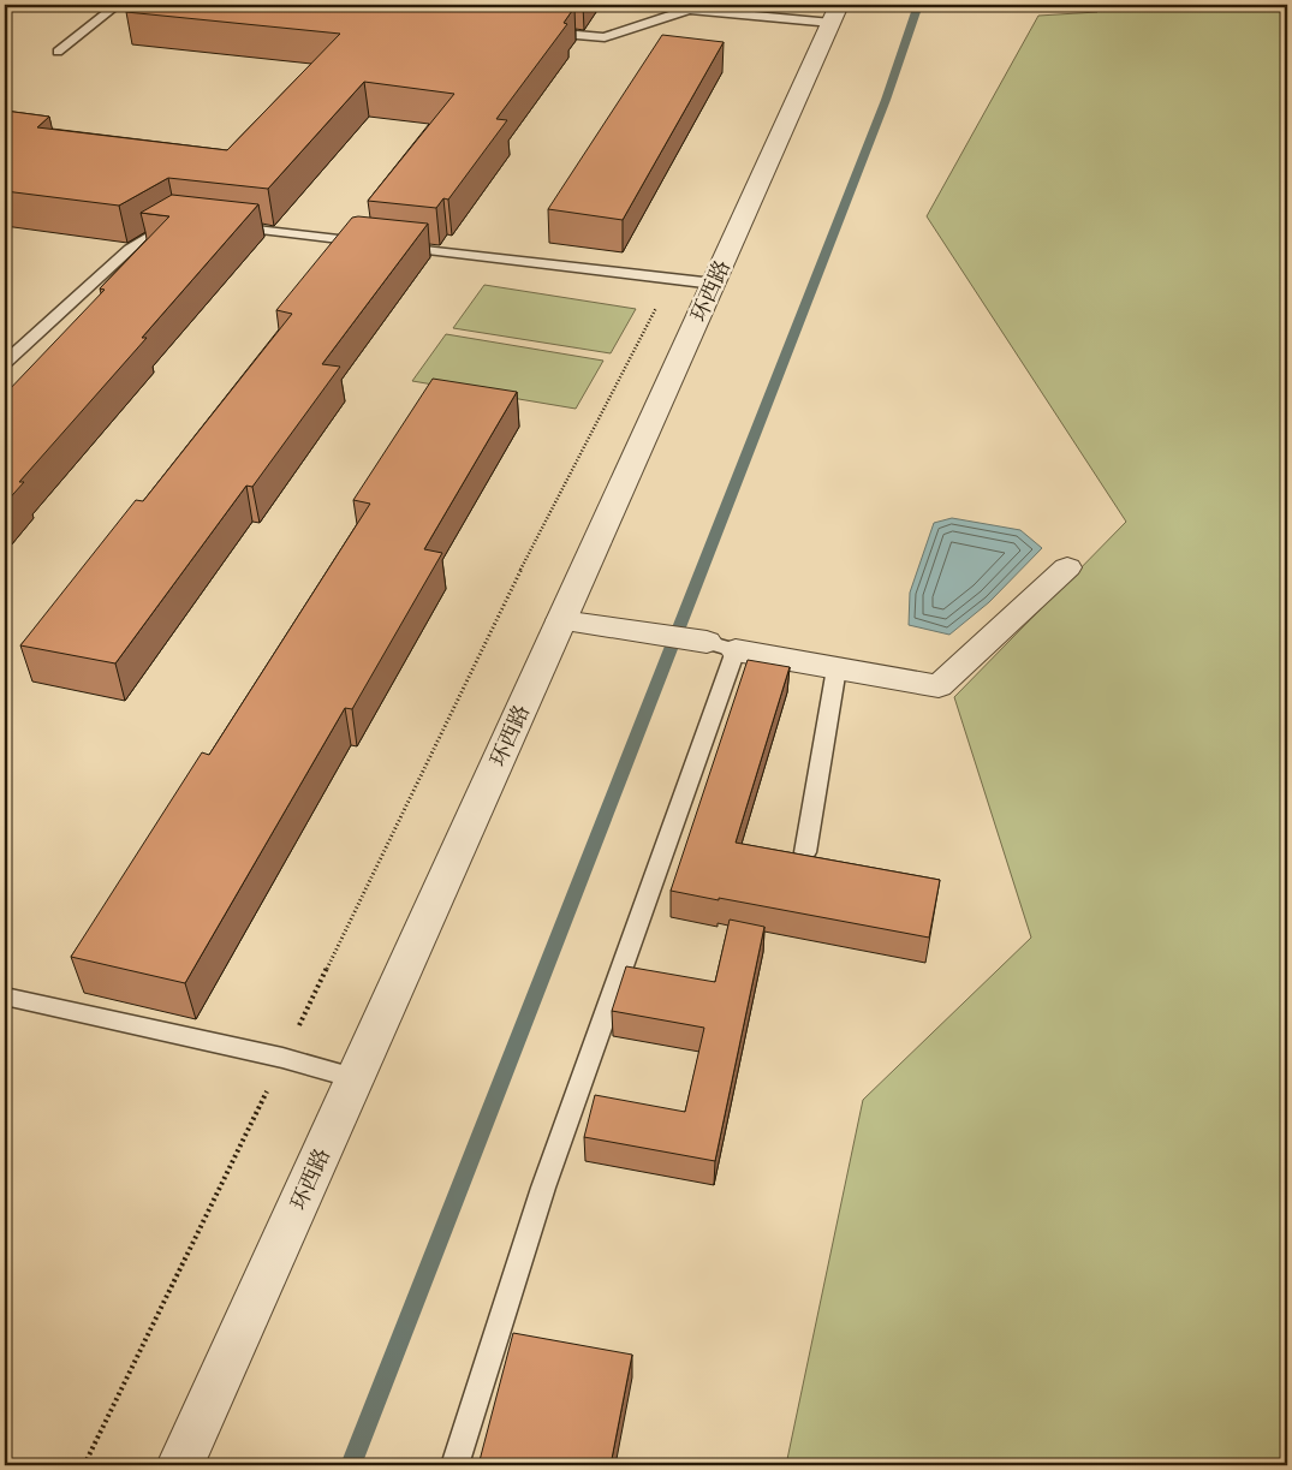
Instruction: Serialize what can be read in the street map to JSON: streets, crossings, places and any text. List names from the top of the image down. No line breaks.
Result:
{"streets":{"street":["环西路"]}}
